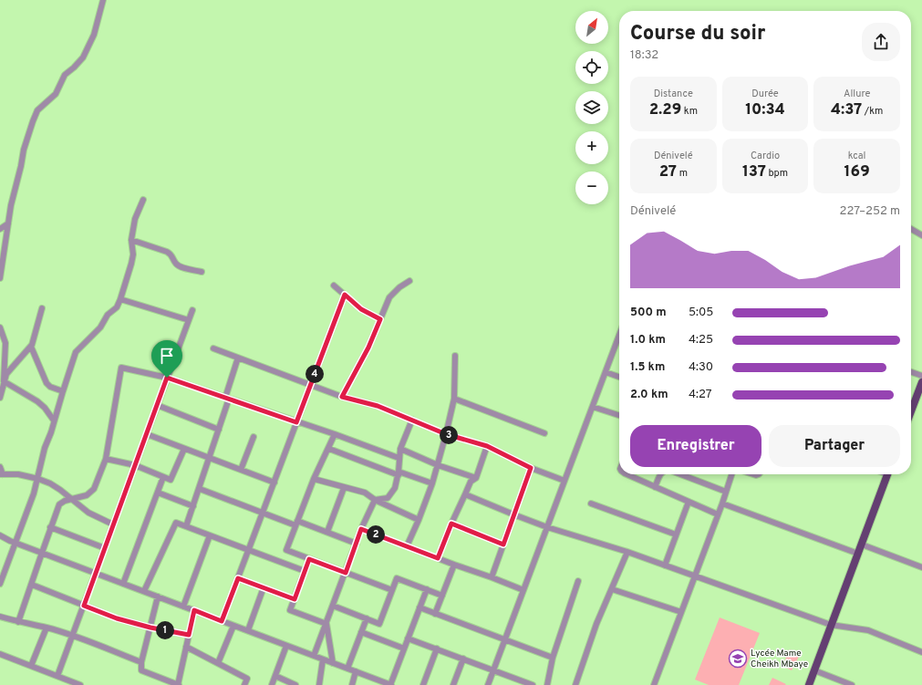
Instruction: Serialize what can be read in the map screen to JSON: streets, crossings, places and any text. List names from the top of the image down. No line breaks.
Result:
{"places":{"school or university":["Lycée Mame Cheikh Mbaye"]},"north":"top right","page":{"map_buttons":["+","−"],"heading":["Course du soir","18:32"],"stats":[["Distance","2.29 km"],["Durée","10:34"],["Allure","4:37 /km"],["Dénivelé","27 m"],["Cardio","137 bpm"],["kcal","169"]],"chart":["Dénivelé","227–252 m"],"list":[{"name":"500 m","note":"5:05"},{"name":"1.0 km","note":"4:25"},{"name":"1.5 km","note":"4:30"},{"name":"2.0 km","note":"4:27"}],"pins":["4","3","2","1"],"buttons":["Enregistrer","Partager"]}}
